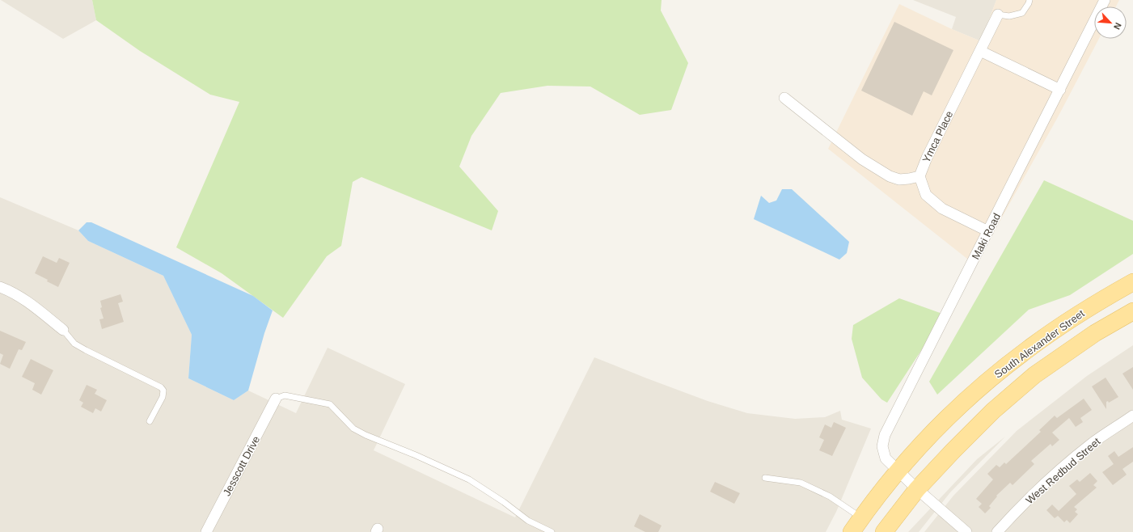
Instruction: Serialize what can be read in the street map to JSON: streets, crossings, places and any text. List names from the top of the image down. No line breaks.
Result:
{"streets":{"main road":["South Alexander Street"],"street":["Ymca Place","Maki Road","Jesscott Drive","West Redbud Street"]},"crossings":[["Ymca Place","Maki Road"],["Maki Road","South Alexander Street"]],"north":"bottom right"}
